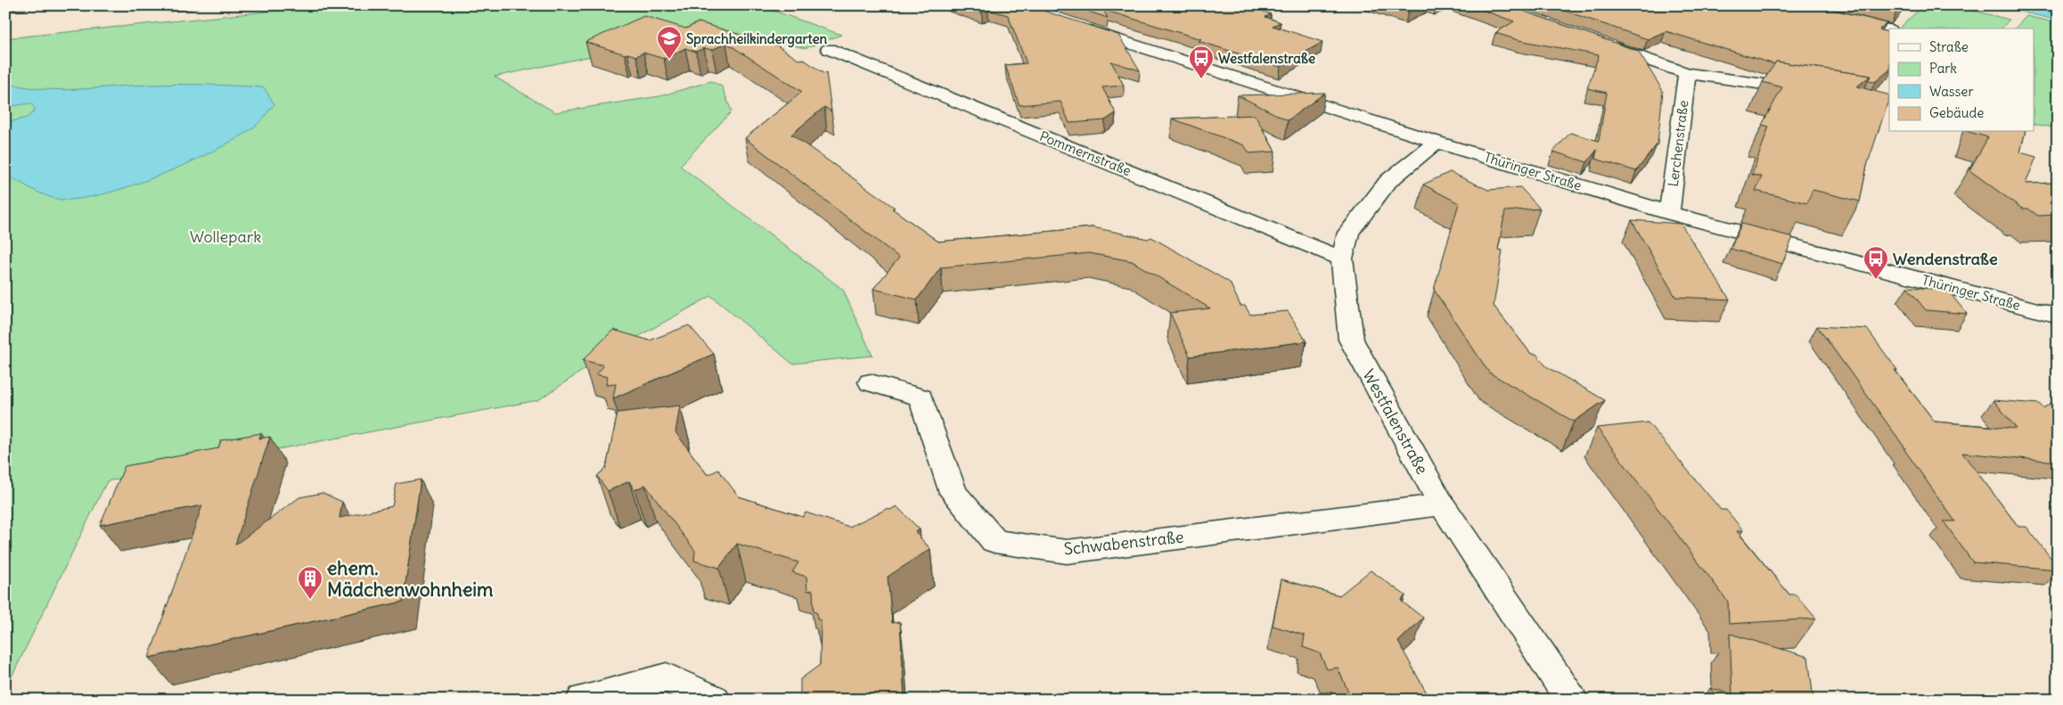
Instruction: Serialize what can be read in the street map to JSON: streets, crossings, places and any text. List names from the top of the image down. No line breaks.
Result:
{"streets":{"street":["Lerchenstraße","Pommernstraße","Thüringer Straße","Westfalenstraße","Schwabenstraße"]},"crossings":[["Lerchenstraße","Thüringer Straße"],["Pommernstraße","Westfalenstraße"],["Thüringer Straße","Westfalenstraße"],["Westfalenstraße","Schwabenstraße"]],"parks":["Wollepark"],"places":{"school or university":["Sprachheilkindergarten"],"bus stop":["Westfalenstraße","Wendenstraße"],"building":["ehem. Mädchenwohnheim"]},"legend":["Straße","Park","Wasser","Gebäude"]}
